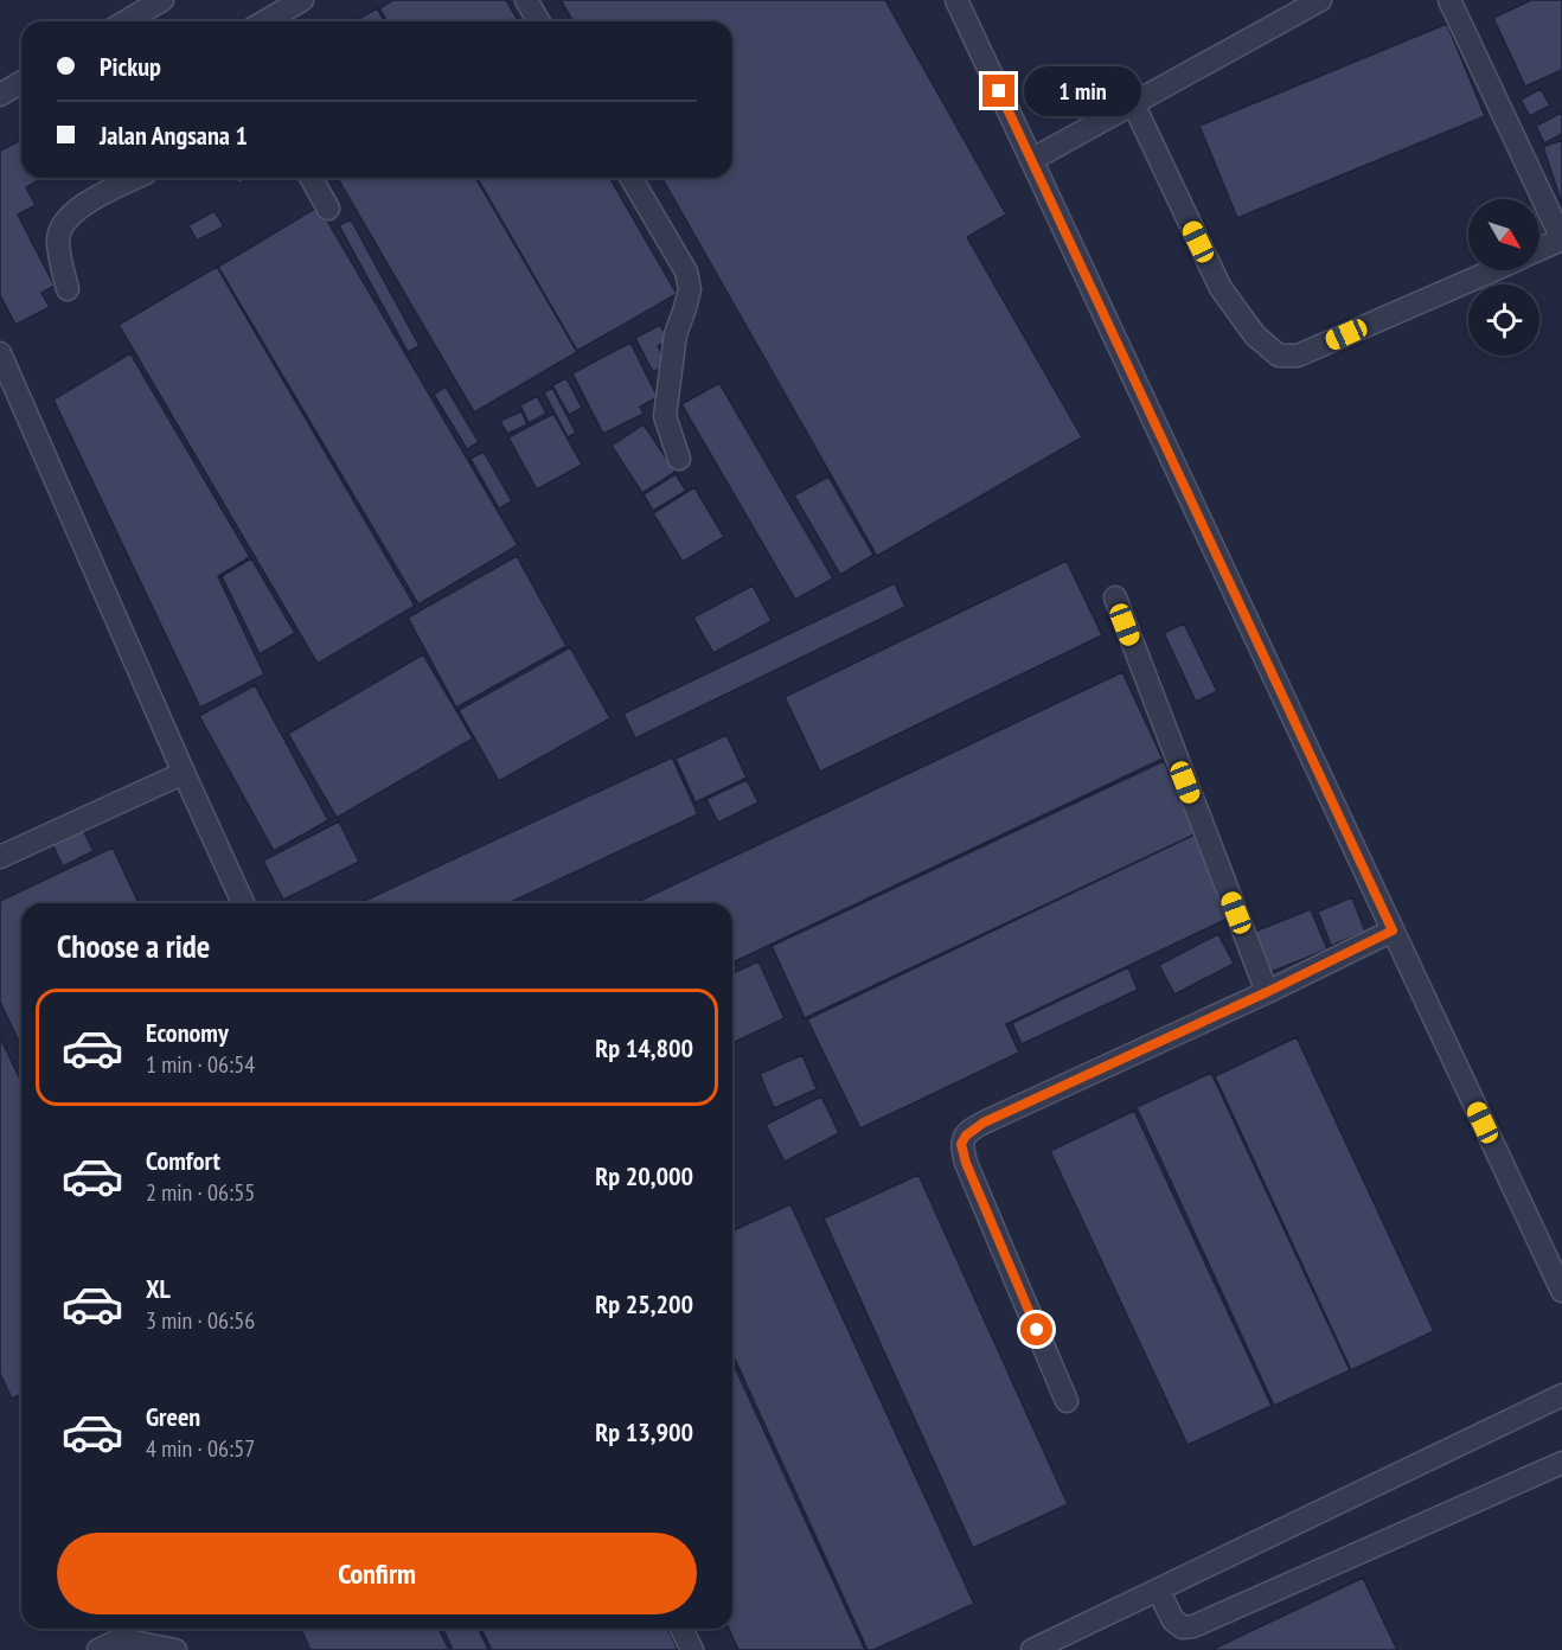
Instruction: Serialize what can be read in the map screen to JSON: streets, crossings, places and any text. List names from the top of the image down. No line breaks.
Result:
{"north":"bottom right","page":{"banner":["Pickup","Jalan Angsana 1"],"bubble":"1 min","heading":"Choose a ride","list":[{"name":"Economy","note":"1 min · 06:54","value":"Rp 14,800"},{"name":"Comfort","note":"2 min · 06:55","value":"Rp 20,000"},{"name":"XL","note":"3 min · 06:56","value":"Rp 25,200"},{"name":"Green","note":"4 min · 06:57","value":"Rp 13,900"}],"buttons":"Confirm"}}
